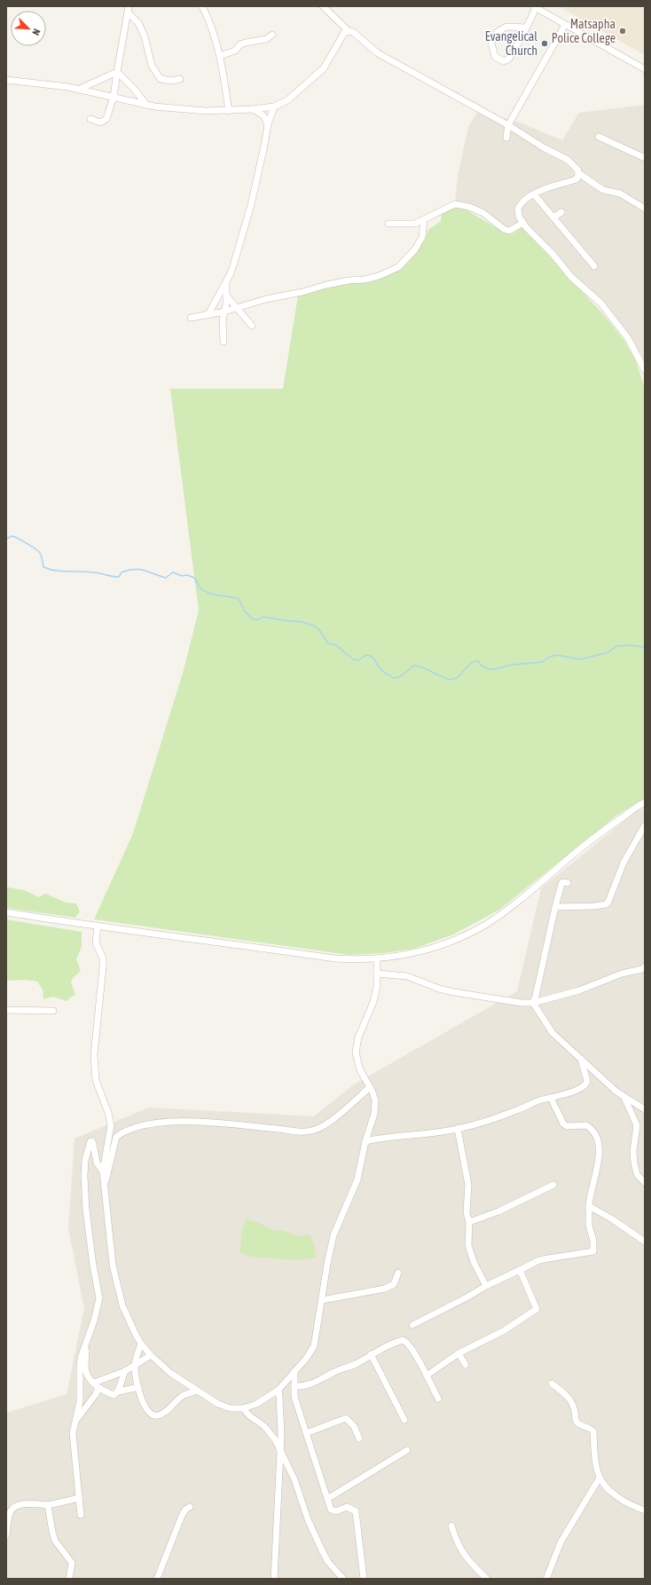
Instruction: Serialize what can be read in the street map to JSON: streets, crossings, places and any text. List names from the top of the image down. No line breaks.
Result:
{"places":["Matsapha Police College","Evangelical Church"],"north":"bottom right"}
